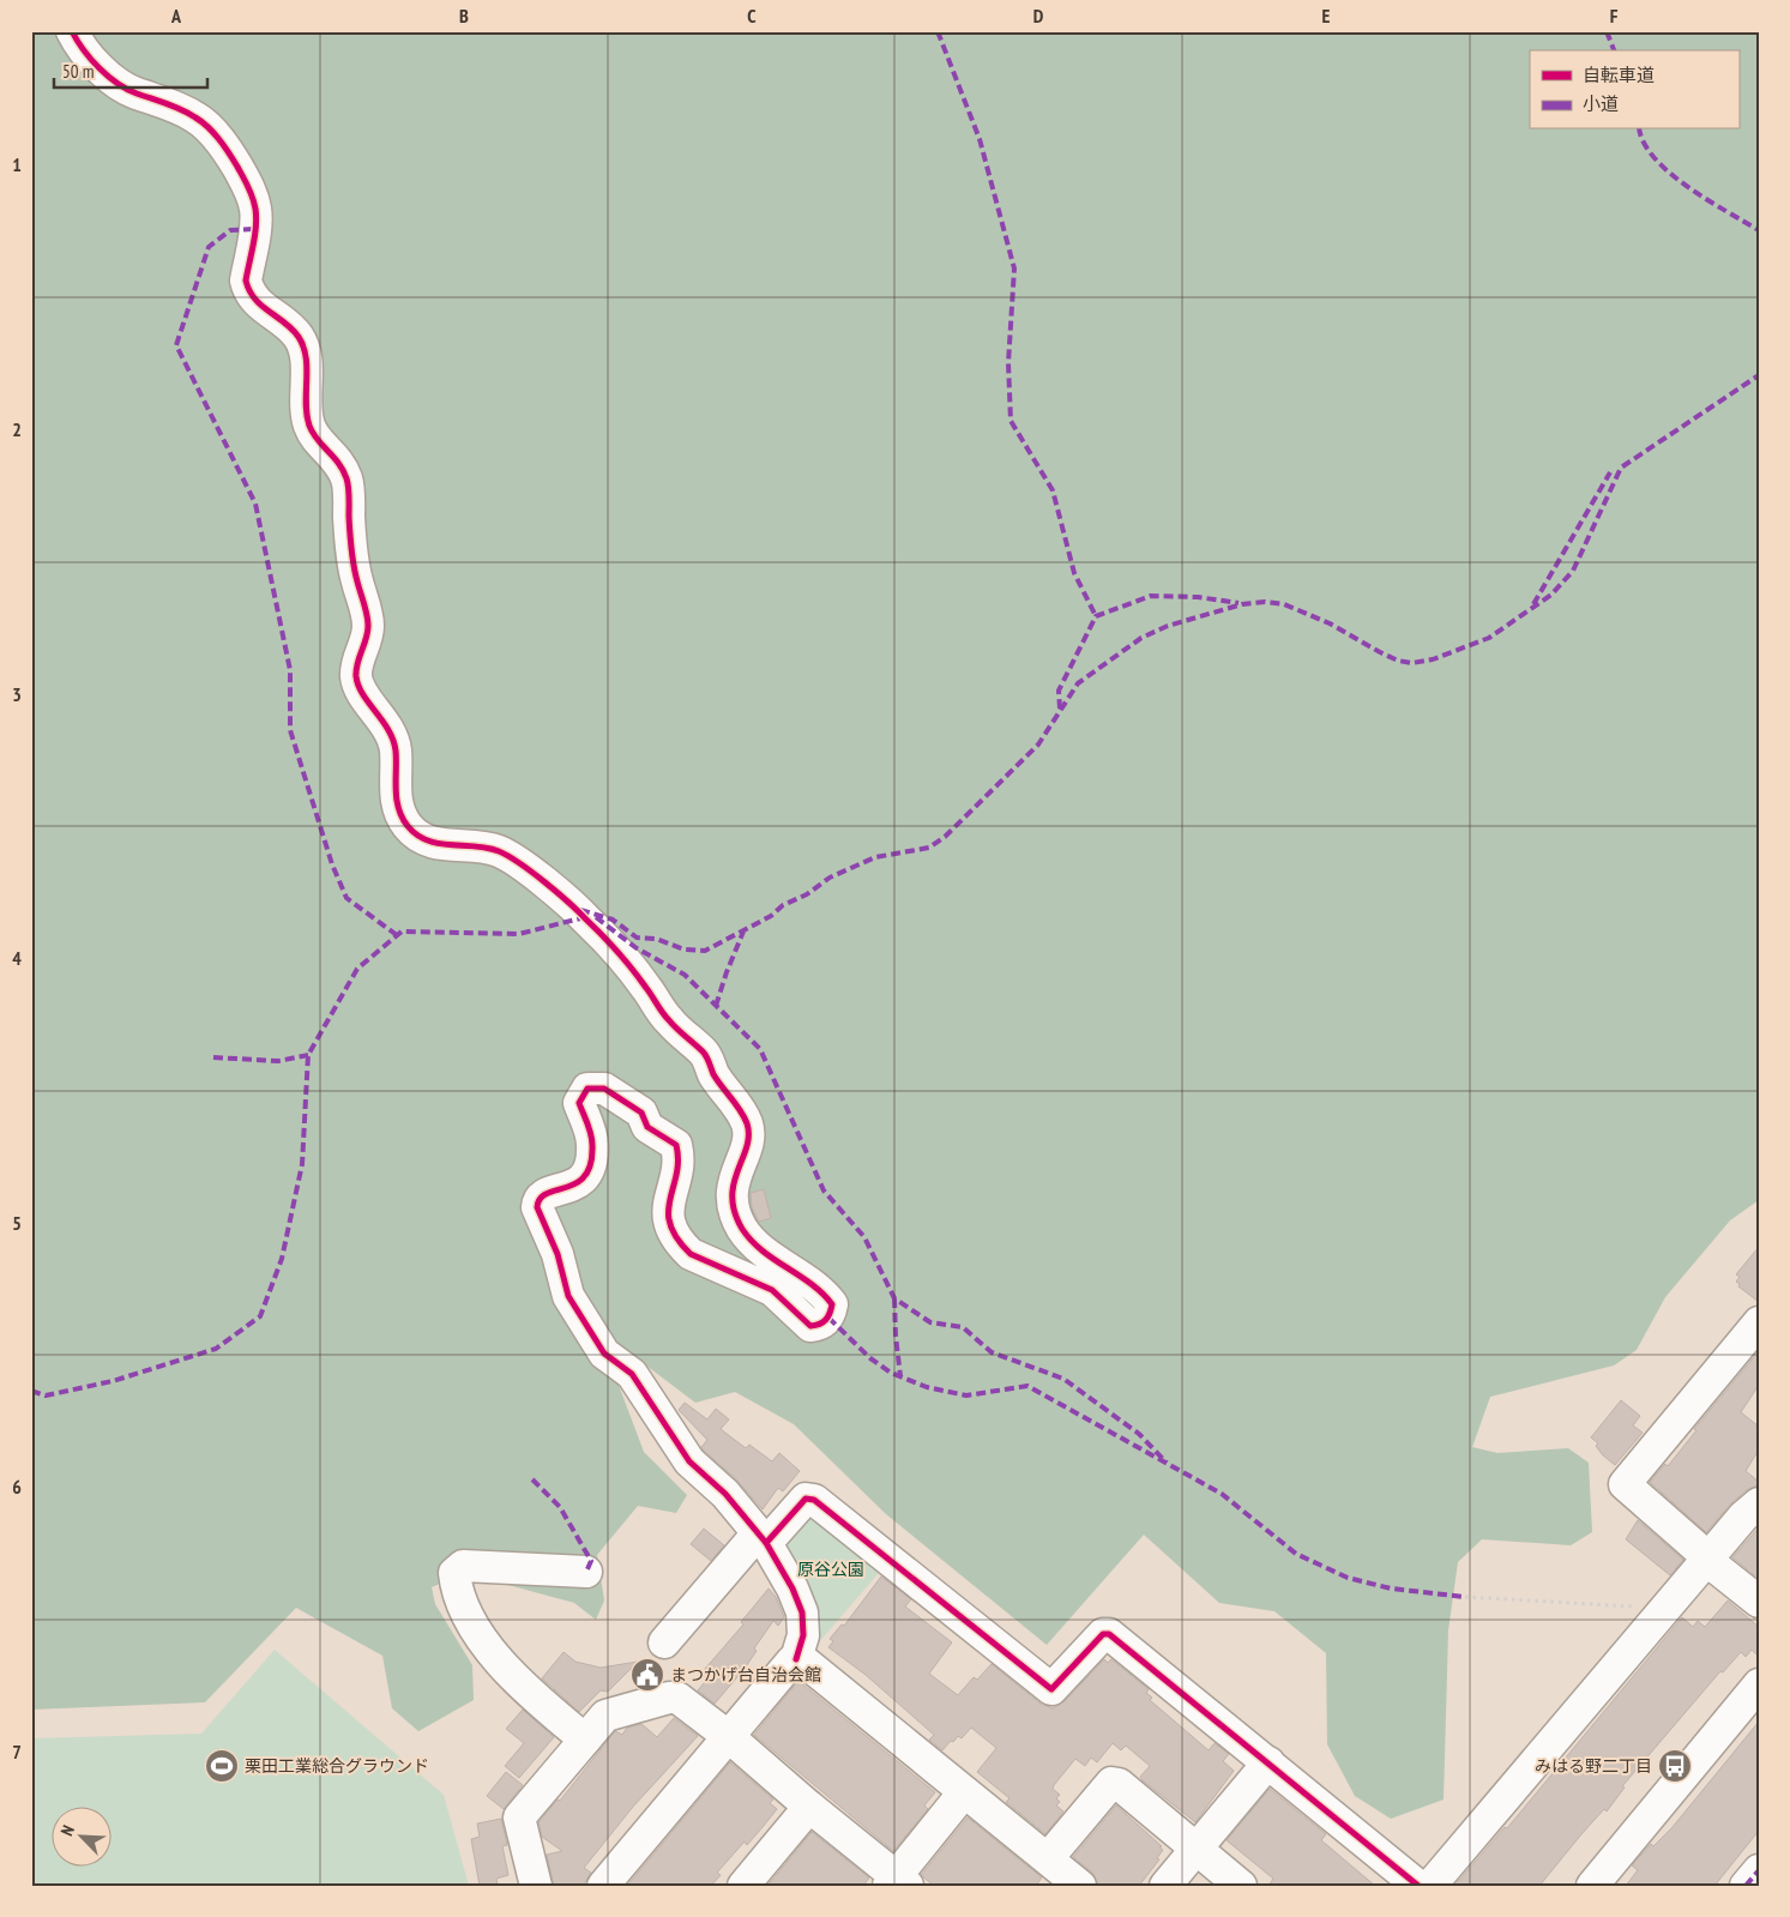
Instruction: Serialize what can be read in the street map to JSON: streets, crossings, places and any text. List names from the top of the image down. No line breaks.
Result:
{"parks":["原谷公園"],"places":{"public building":["まつかげ台自治会館"],"sports":["栗田工業総合グラウンド"],"bus stop":["みはる野二丁目"]},"legend":["自転車道","小道"],"scale_bar":"50 m","north":"top left","grid":{"columns":["A","B","C","D","E","F"],"rows":["1","2","3","4","5","6","7"]}}
